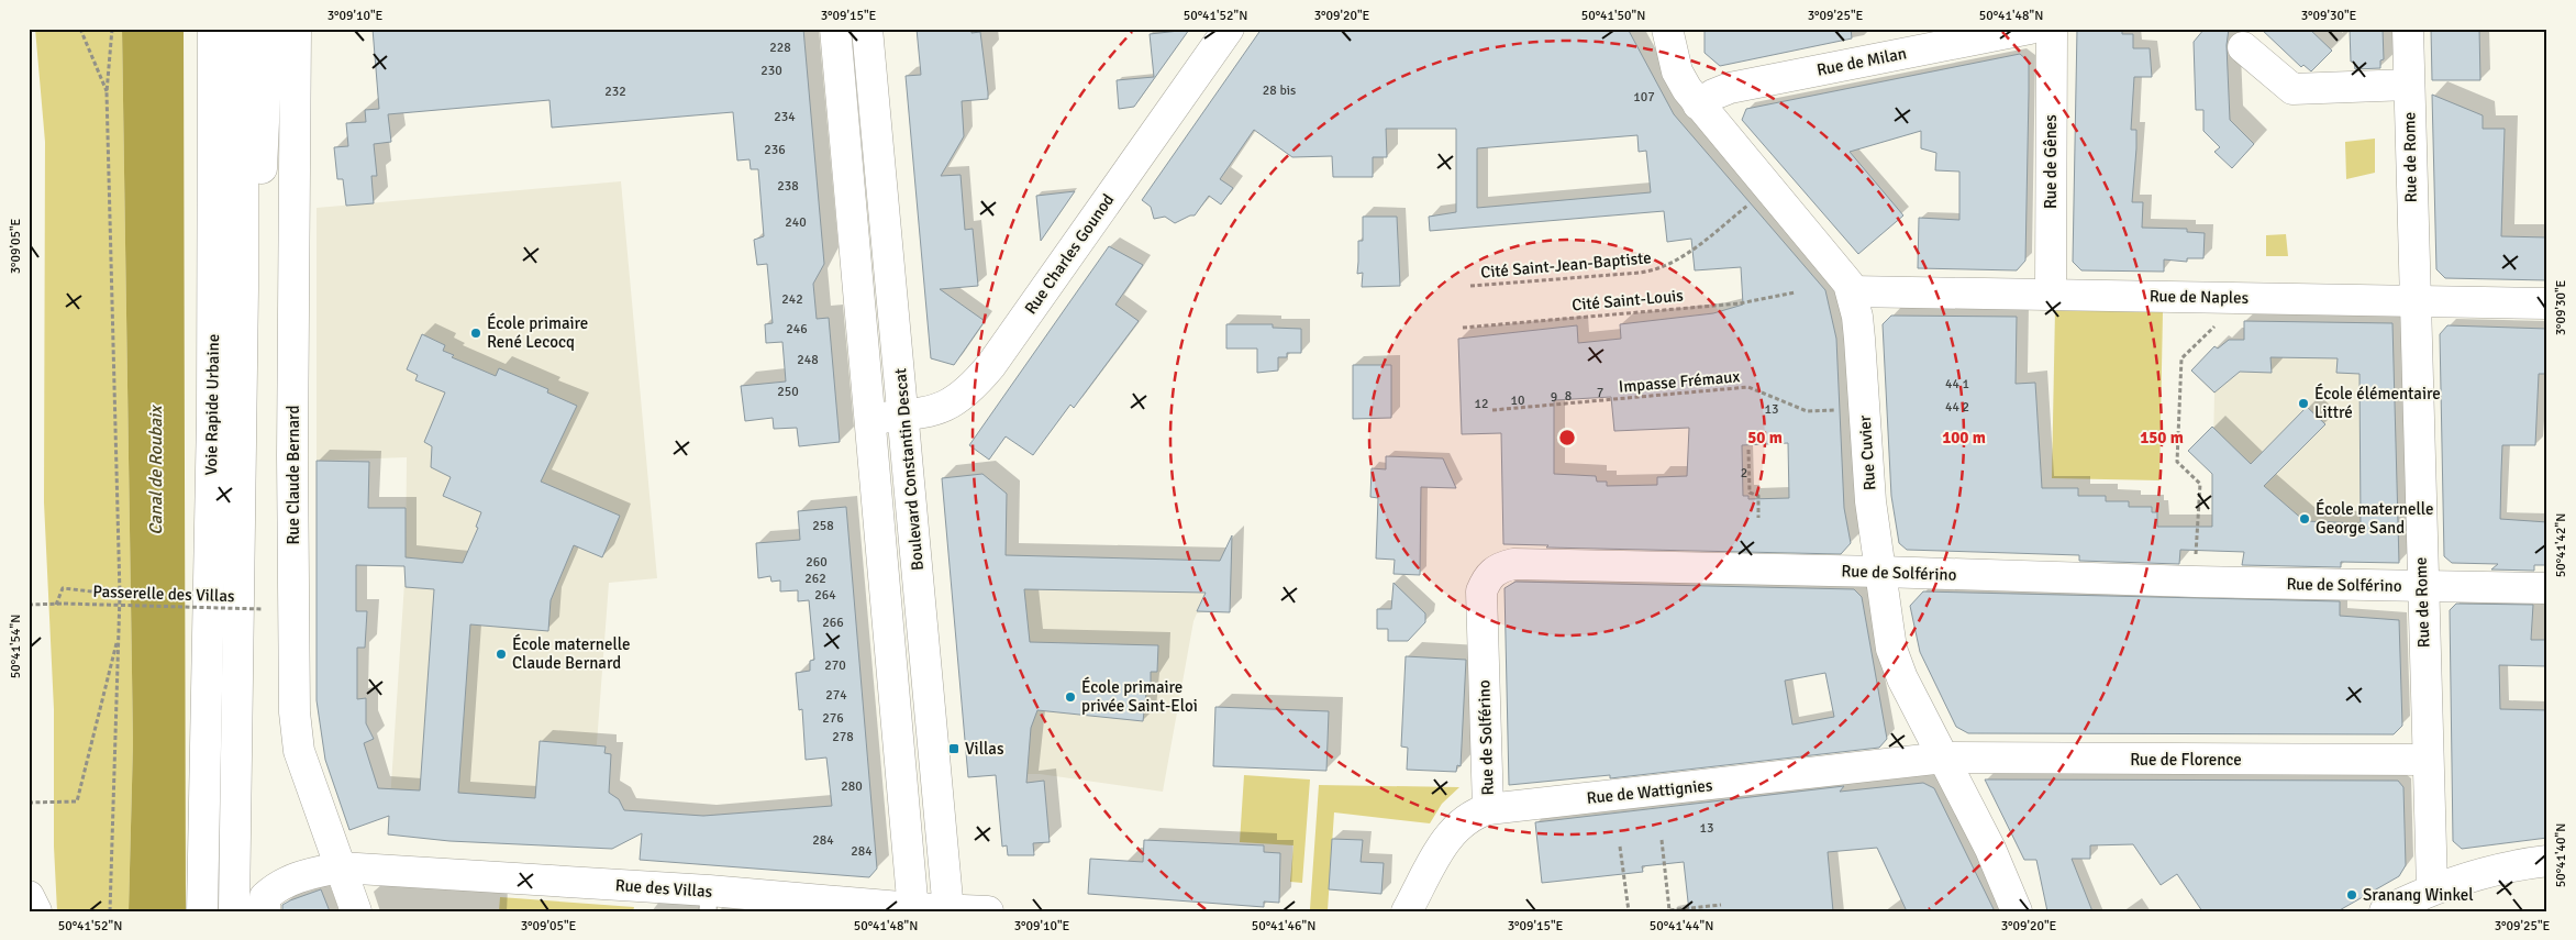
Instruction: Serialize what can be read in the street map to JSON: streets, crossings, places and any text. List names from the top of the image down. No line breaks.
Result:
{"streets":{"main road":["Rue de Milan","Rue de Rome","Rue de Gênes","Rue Charles Gounod","Rue de Naples","Voie Rapide Urbaine","Rue Cuvier","Boulevard Constantin Descat","Rue Claude Bernard","Rue de Solférino","Rue de Florence","Rue de Wattignies","Rue des Villas"],"path":["Cité Saint-Jean-Baptiste","Cité Saint-Louis","Impasse Frémaux","Passerelle des Villas"]},"crossings":[["Rue de Milan","Rue Cuvier"],["Rue de Rome","Rue de Naples"],["Rue de Rome","Rue de Solférino"],["Rue de Rome","Rue de Florence"],["Rue de Gênes","Rue de Naples"],["Rue Charles Gounod","Boulevard Constantin Descat"],["Cité Saint-Jean-Baptiste","Rue Cuvier"],["Rue de Naples","Rue Cuvier"],["Impasse Frémaux","Rue Cuvier"],["Rue Cuvier","Rue de Solférino"],["Rue Cuvier","Rue de Florence"],["Rue Cuvier","Rue de Wattignies"],["Boulevard Constantin Descat","Rue des Villas"],["Rue Claude Bernard","Rue des Villas"],["Rue de Solférino","Rue de Wattignies"],["Rue de Florence","Rue de Wattignies"]],"water":["Canal de Roubaix"],"places":{"other":["École primaire René Lecocq","École élémentaire Littré","École maternelle George Sand","École maternelle Claude Bernard","École primaire privée Saint-Eloi","Sranang Winkel"],"transit":["Villas"]},"house_numbers":["228","230","28 bis","232","107","234","236","238","240","242","246","248","44 1","250","7","8","9","10","12","44 2","13","2","258","260","262","264","266","270","274","276","278","280","13","284","284"],"coordinates":["3°09'10\"E","3°09'15\"E","50°41'52\"N","3°09'20\"E","50°41'50\"N","3°09'25\"E","50°41'48\"N","3°09'30\"E","3°09'05\"E","50°41'42\"N","50°41'54\"N","50°41'40\"N","50°41'46\"N","50°41'44\"N"],"rings":["50 m","100 m","150 m"]}
